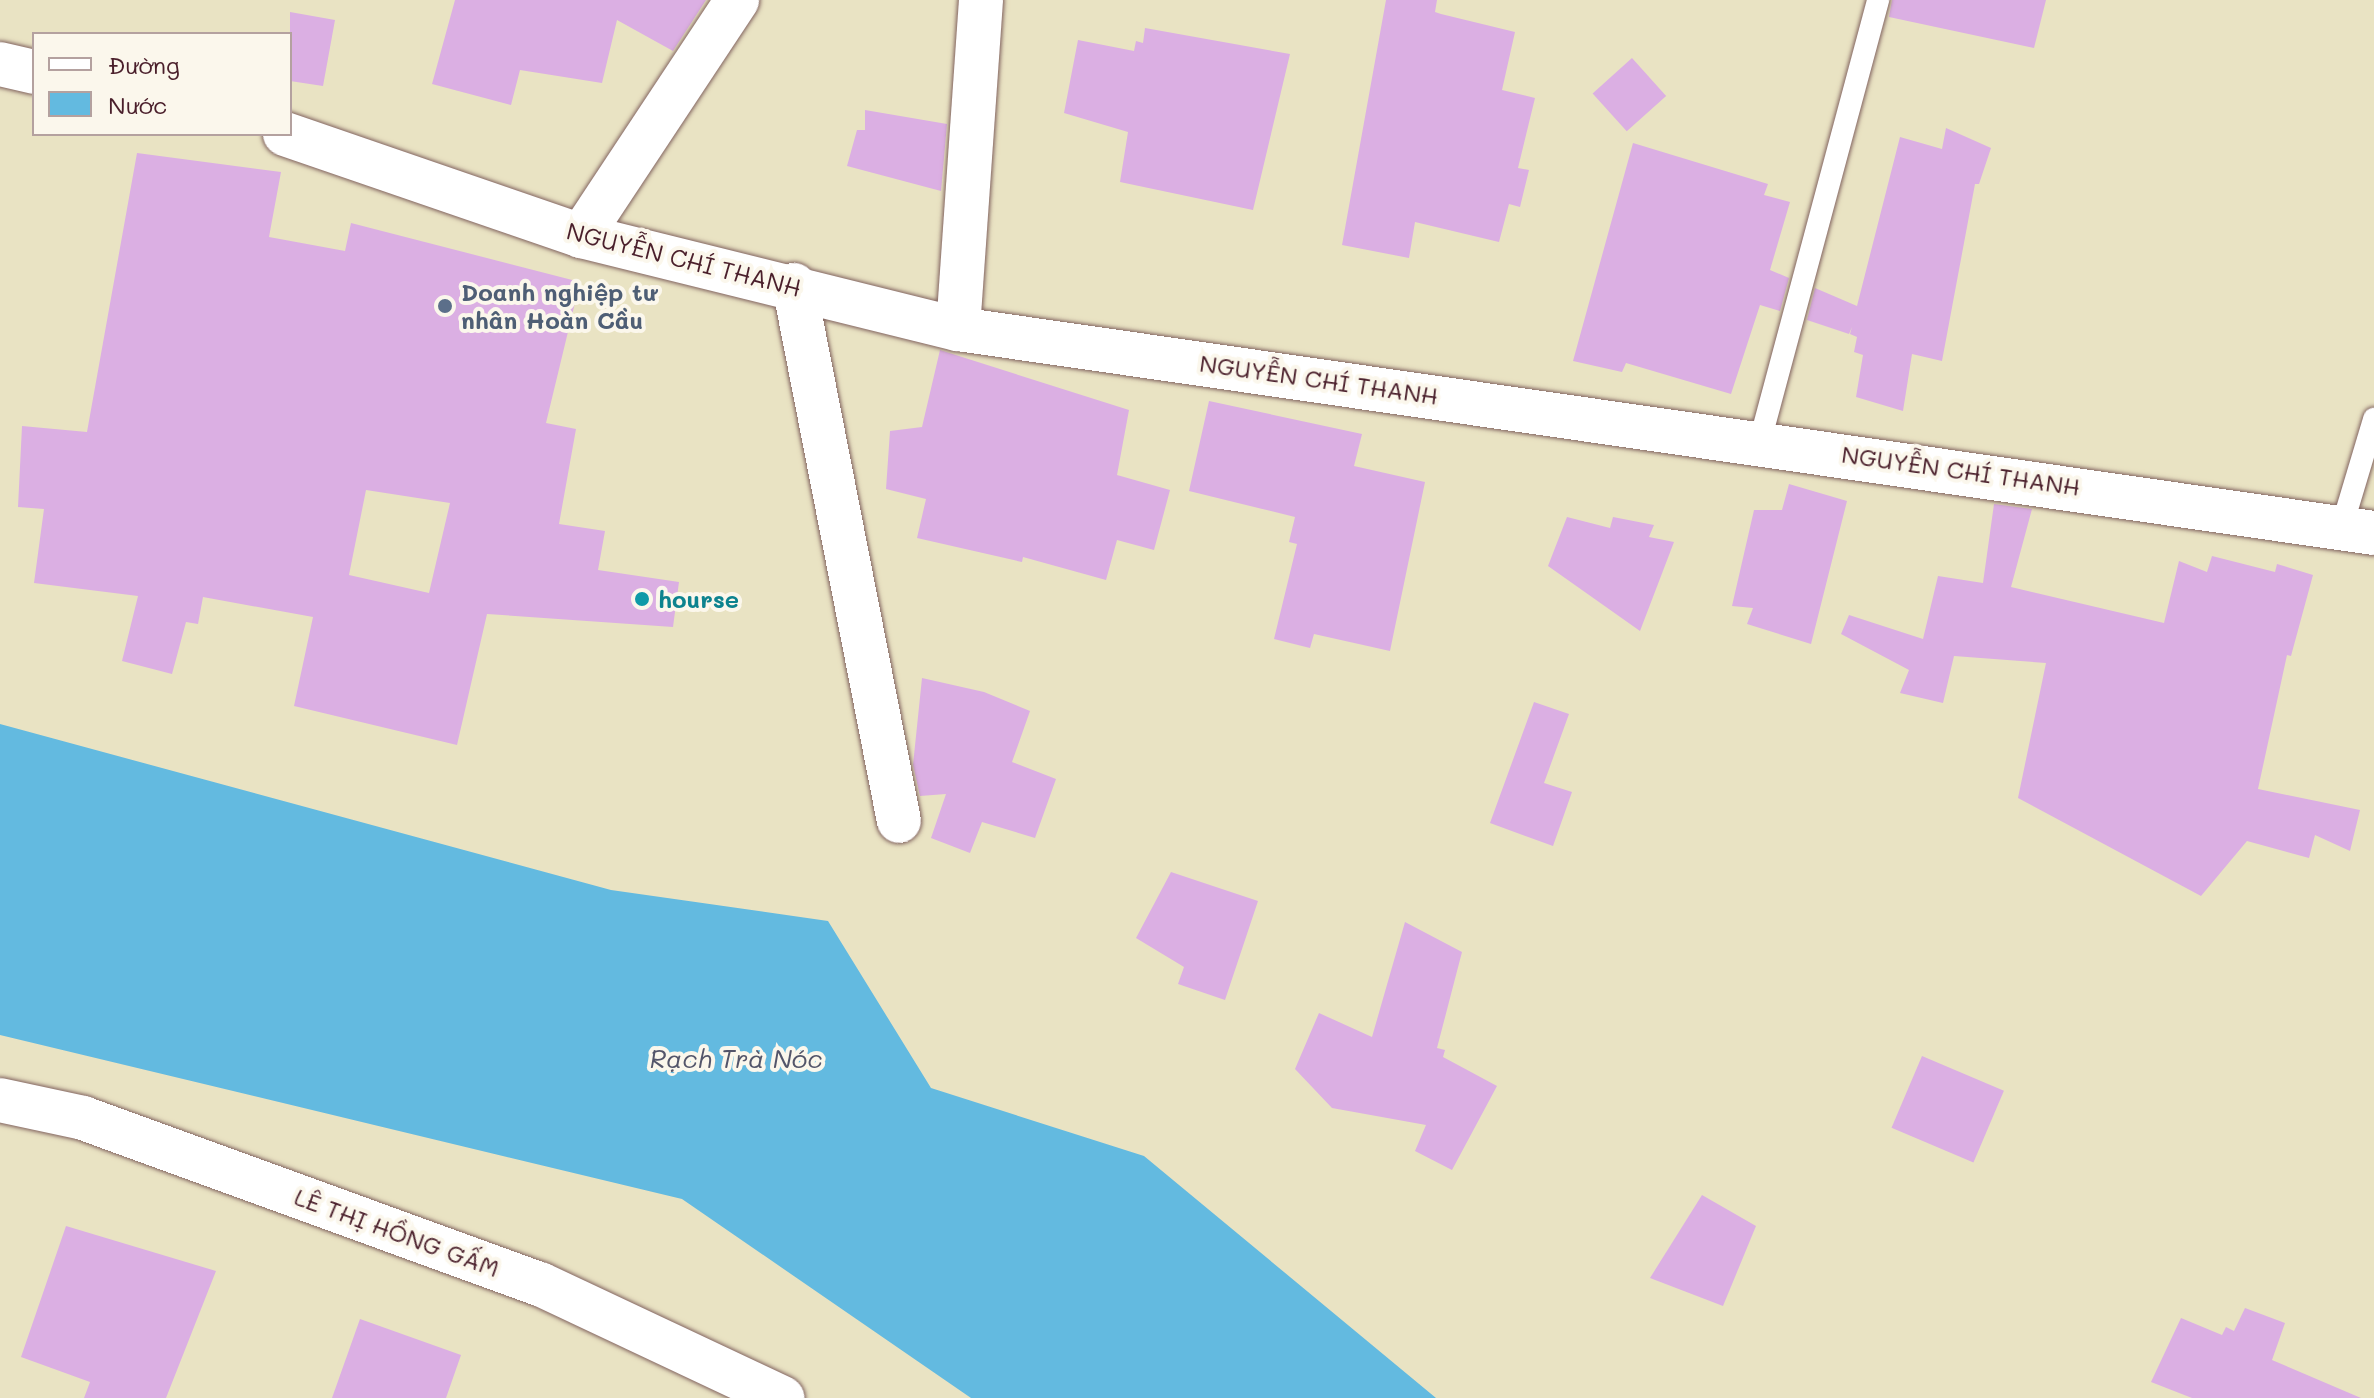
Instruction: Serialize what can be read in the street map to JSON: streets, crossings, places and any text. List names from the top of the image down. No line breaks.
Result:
{"streets":{"main road":["NGUYỄN CHÍ THANH","LÊ THỊ HỒNG GẤM"]},"water":["Rạch Trà Nóc"],"places":["Doanh nghiệp tư nhân Hoàn Cầu","hourse"],"legend":["Đường","Nước"]}
